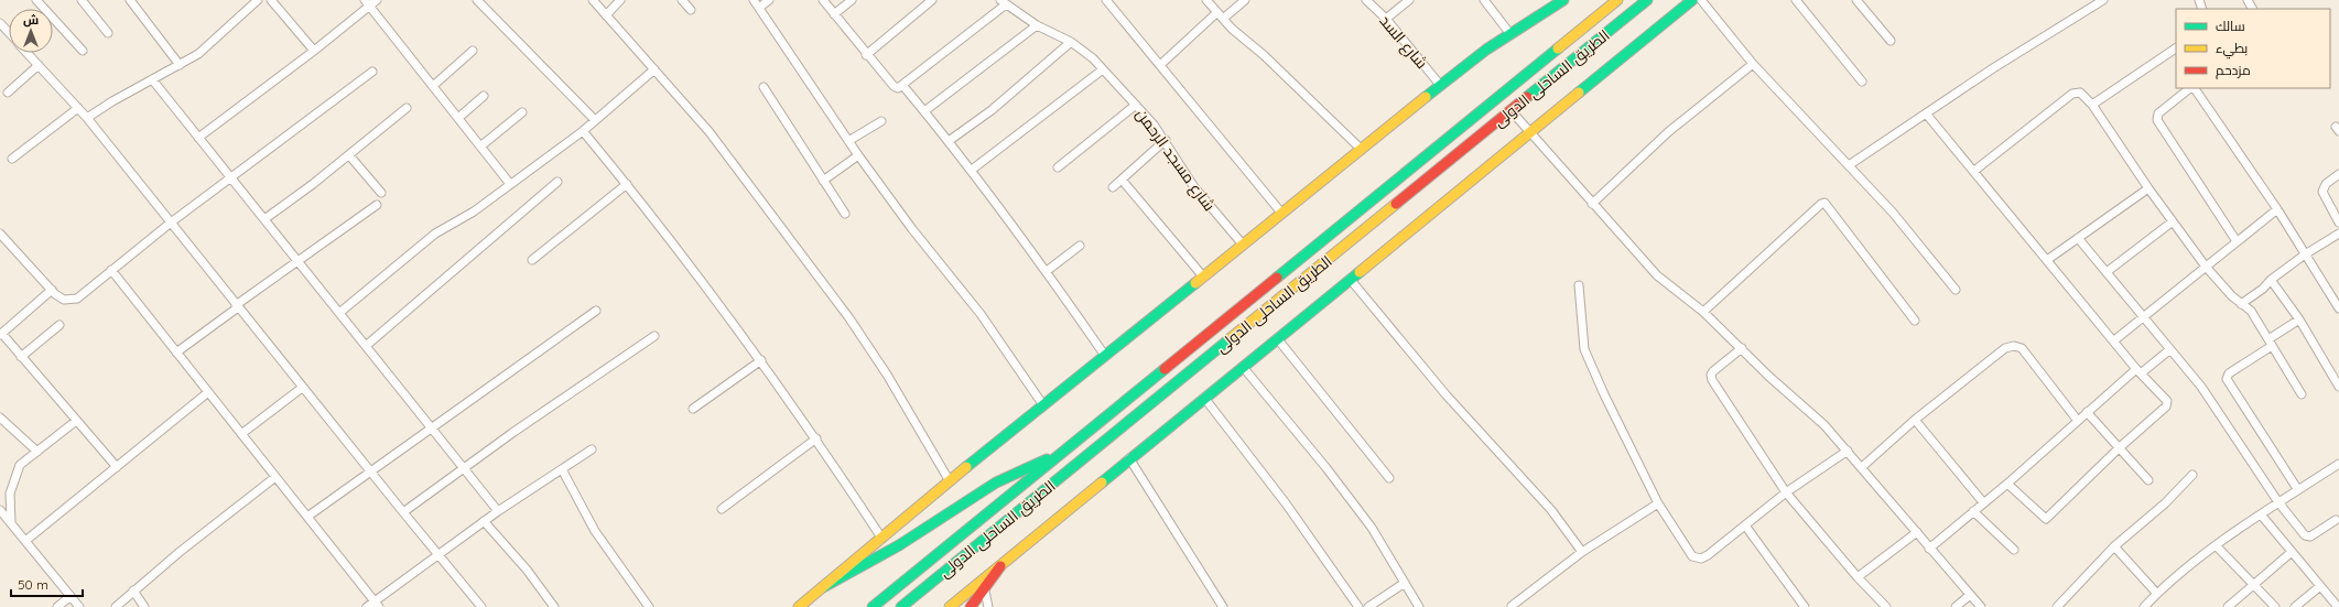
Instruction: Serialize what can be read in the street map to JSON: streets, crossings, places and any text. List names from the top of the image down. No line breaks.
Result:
{"streets":{"main road":["الطريق الساحلى الدولى"],"street":["شارع السد","شارع مسجد الرحمن"]},"legend":["سالك","بطيء","مزدحم"],"scale_bar":"50 m","north":"top"}
